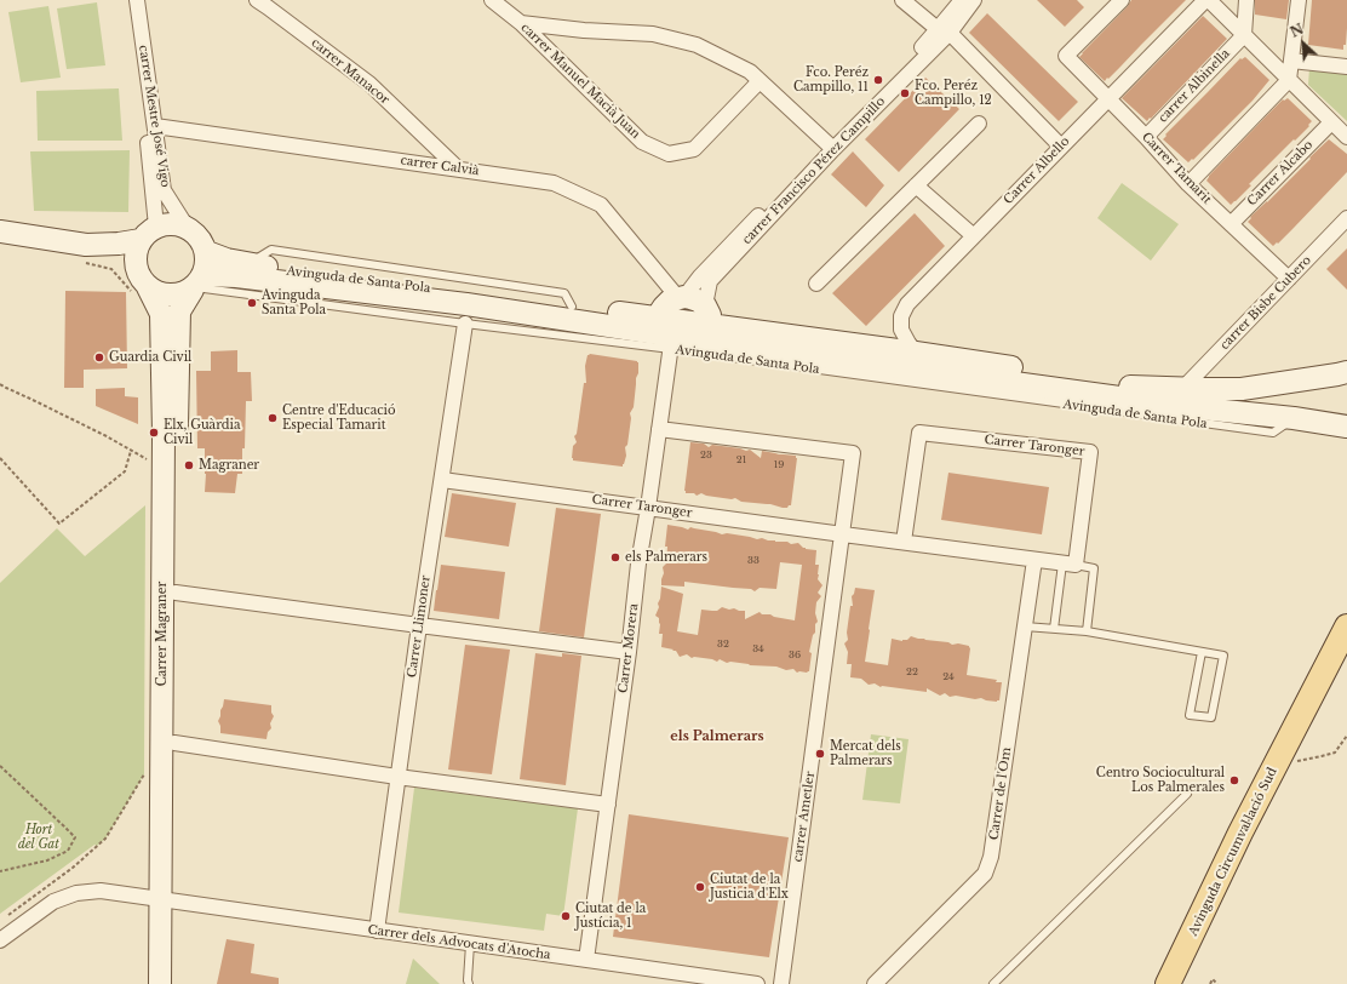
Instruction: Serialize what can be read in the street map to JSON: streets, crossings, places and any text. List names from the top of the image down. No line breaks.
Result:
{"streets":{"main road":["Avinguda de Santa Pola","Carrer Magraner","Avinguda Circumval·lació Sud"],"street":["carrer Manacor","carrer Manuel Macià Juan","carrer Albinella","carrer Mestre José Vigo","carrer Calvià","Carrer Tamarit","carrer Francisco Pérez Campillo","Carrer Albello","Carrer Alcabo","carrer Bisbe Cubero","Carrer Taronger","Carrer Llimoner","Carrer Morera","Carrer de l'Om","carrer Ametler","Carrer dels Advocats d'Atocha"]},"crossings":[["carrer Manacor","carrer Calvià"],["carrer Albinella","Carrer Tamarit"],["carrer Mestre José Vigo","carrer Calvià"],["carrer Mestre José Vigo","Avinguda de Santa Pola"],["carrer Mestre José Vigo","Carrer Magraner"],["carrer Calvià","carrer Francisco Pérez Campillo"],["carrer Calvià","Avinguda de Santa Pola"],["Carrer Tamarit","Carrer Albello"],["Carrer Tamarit","Carrer Alcabo"],["Carrer Tamarit","carrer Bisbe Cubero"],["carrer Francisco Pérez Campillo","Avinguda de Santa Pola"],["Carrer Albello","Avinguda de Santa Pola"],["Avinguda de Santa Pola","carrer Bisbe Cubero"],["Avinguda de Santa Pola","Carrer Llimoner"],["Avinguda de Santa Pola","Carrer Magraner"],["Avinguda de Santa Pola","Carrer Morera"],["Carrer Taronger","Carrer Llimoner"],["Carrer Taronger","Carrer Morera"],["Carrer Taronger","Carrer de l'Om"],["Carrer Taronger","carrer Ametler"],["Carrer Llimoner","Carrer dels Advocats d'Atocha"],["Carrer Magraner","Carrer dels Advocats d'Atocha"],["Carrer Morera","Carrer dels Advocats d'Atocha"]],"districts":["els Palmerars"],"parks":["Hort del Gat"],"places":["Fco. Peréz Campillo, 11","Fco. Peréz Campillo, 12","Avinguda Santa Pola","Guardia Civil","Centre d'Educació Especial Tamarit","Elx, Guàrdia Civil","Magraner","els Palmerars","Mercat dels Palmerars","Centro Sociocultural Los Palmerales","Ciutat de la Justicia d'Elx","Ciutat de la Justícia, 1"],"house_numbers":["23","21","19","33","32","34","36","22","24"],"north":"top left"}
